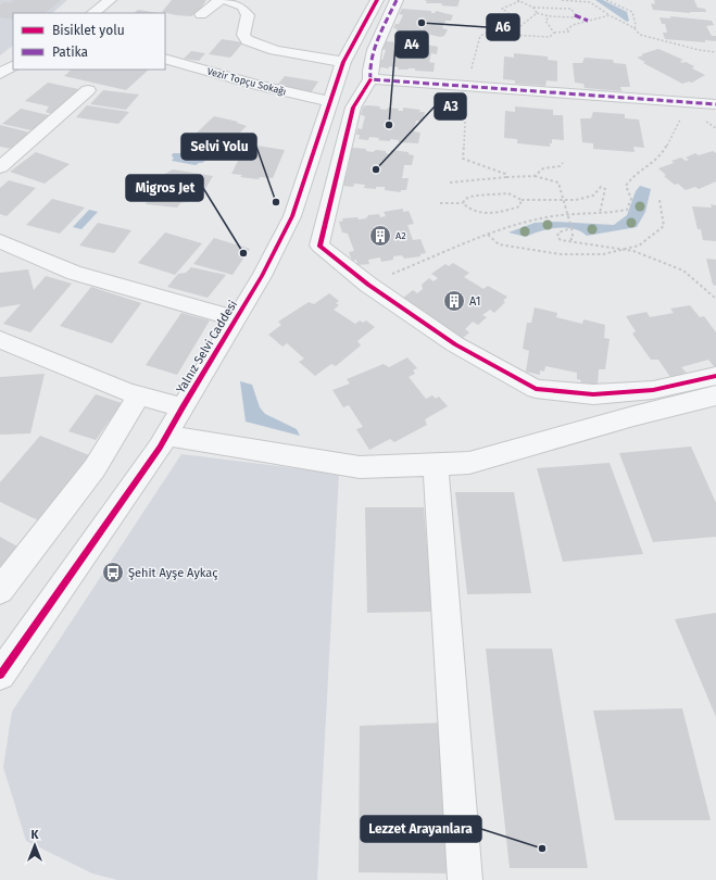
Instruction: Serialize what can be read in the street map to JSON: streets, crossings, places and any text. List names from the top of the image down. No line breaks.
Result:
{"streets":{"street":["Vezir Topçu Sokağı","Yalnız Selvi Caddesi"]},"crossings":[["Vezir Topçu Sokağı","Yalnız Selvi Caddesi"]],"places":{"other":["A6","A4","A3","Selvi Yolu","Migros Jet","Lezzet Arayanlara"],"building":["A2","A1"],"bus stop":["Şehit Ayşe Aykaç"]},"legend":["Bisiklet yolu","Patika"],"north":"top"}
